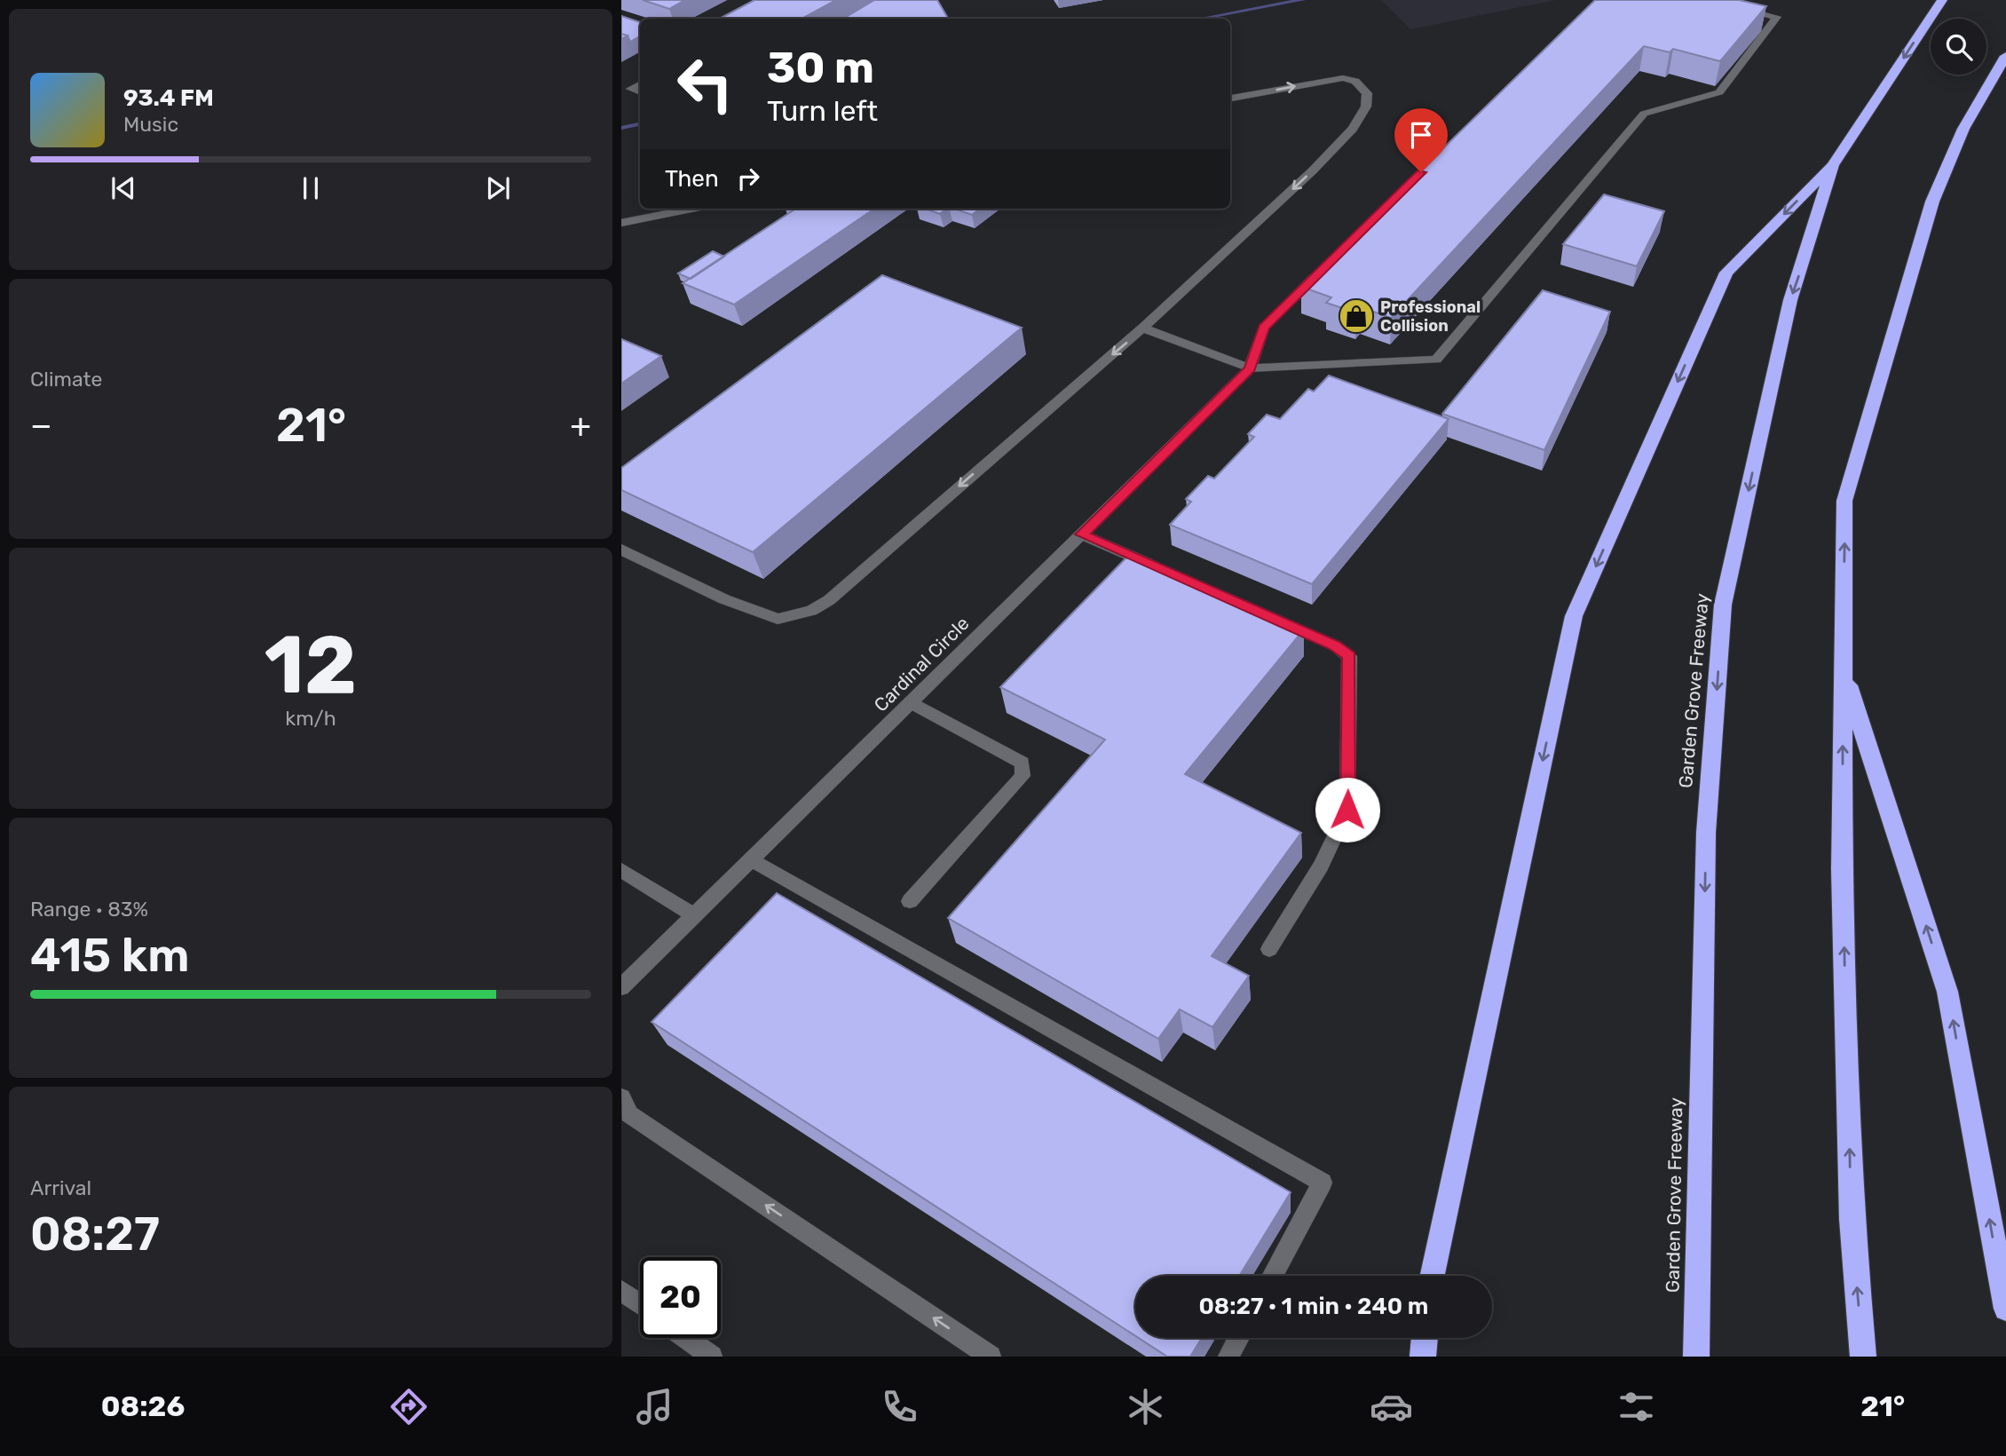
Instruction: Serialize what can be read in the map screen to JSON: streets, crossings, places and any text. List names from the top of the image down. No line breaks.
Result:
{"streets":{"highway":["Garden Grove Freeway"],"street":["Cardinal Circle"]},"places":{"shop":["Professional Collision"]},"page":{"turn":["30 m","Turn left"],"song":["93.4 FM","Music"],"then":"Then","tile":["Climate",["12","km/h"],["Range · 83%","415 km"],["Arrival","08:27"]],"heat":["−","21°","+"],"limit":"20","trip":"08:27 · 1 min · 240 m","tabs":["08:26","21°"]}}
